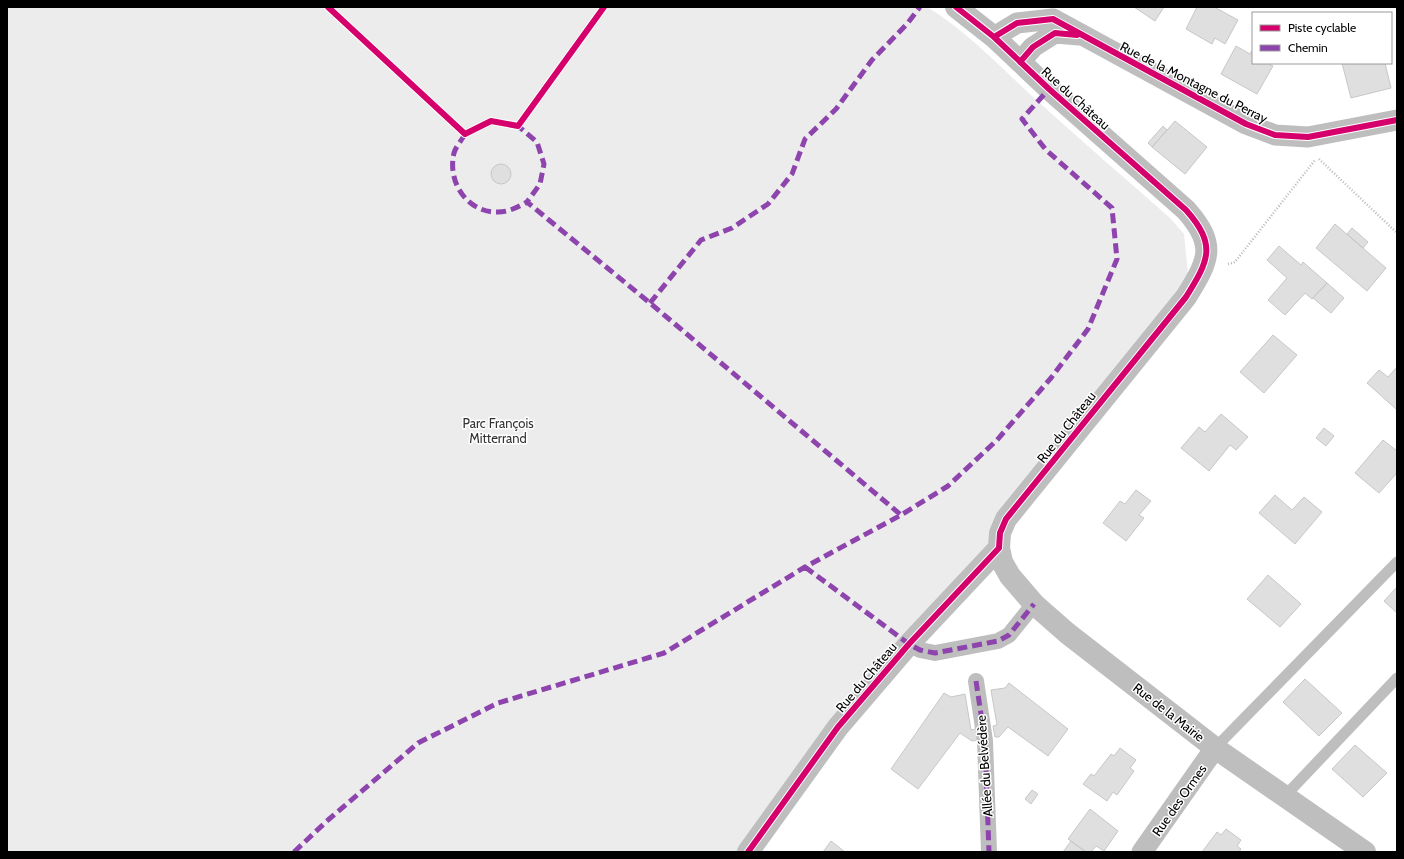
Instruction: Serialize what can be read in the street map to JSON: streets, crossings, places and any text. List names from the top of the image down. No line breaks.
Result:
{"streets":{"street":["Rue de la Montagne du Perray","Rue du Château","Rue de la Mairie","Allée du Belvédère","Rue des Ormes"]},"crossings":[["Rue de la Montagne du Perray","Rue du Château"],["Rue du Château","Rue de la Mairie"],["Rue de la Mairie","Rue des Ormes"]],"parks":["Parc François Mitterrand"],"legend":["Piste cyclable","Chemin"]}
